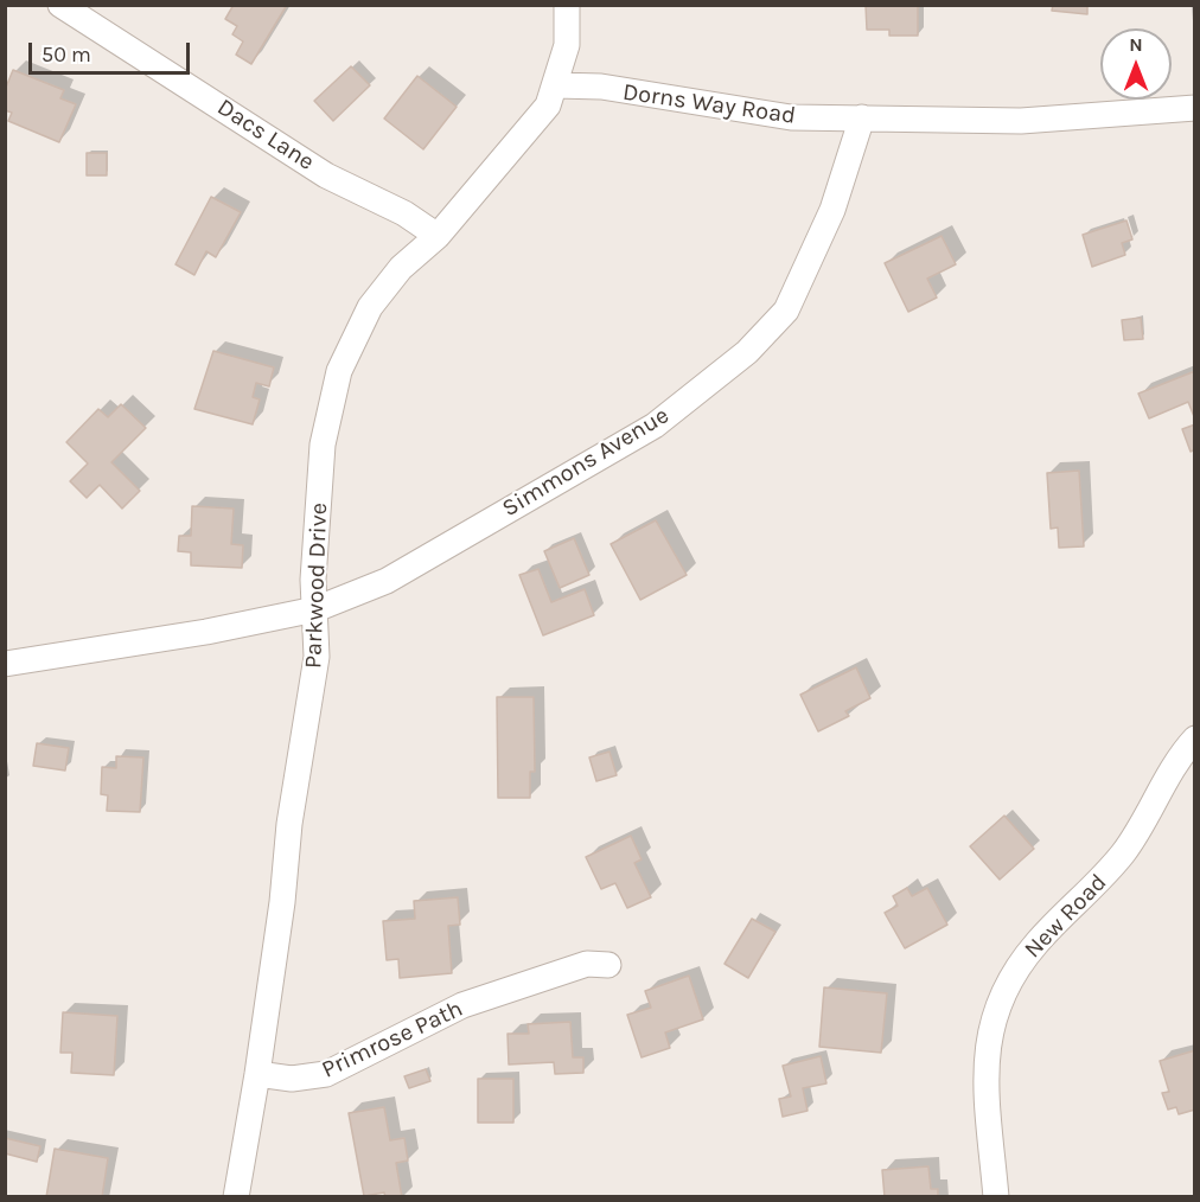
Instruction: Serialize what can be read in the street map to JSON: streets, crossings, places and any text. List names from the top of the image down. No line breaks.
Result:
{"streets":{"street":["Dorns Way Road","Dacs Lane","Simmons Avenue","Parkwood Drive","New Road","Primrose Path"]},"crossings":[["Dorns Way Road","Simmons Avenue"],["Dorns Way Road","Parkwood Drive"],["Dacs Lane","Parkwood Drive"],["Simmons Avenue","Parkwood Drive"],["Parkwood Drive","Primrose Path"]],"scale_bar":"50 m","north":"top"}
